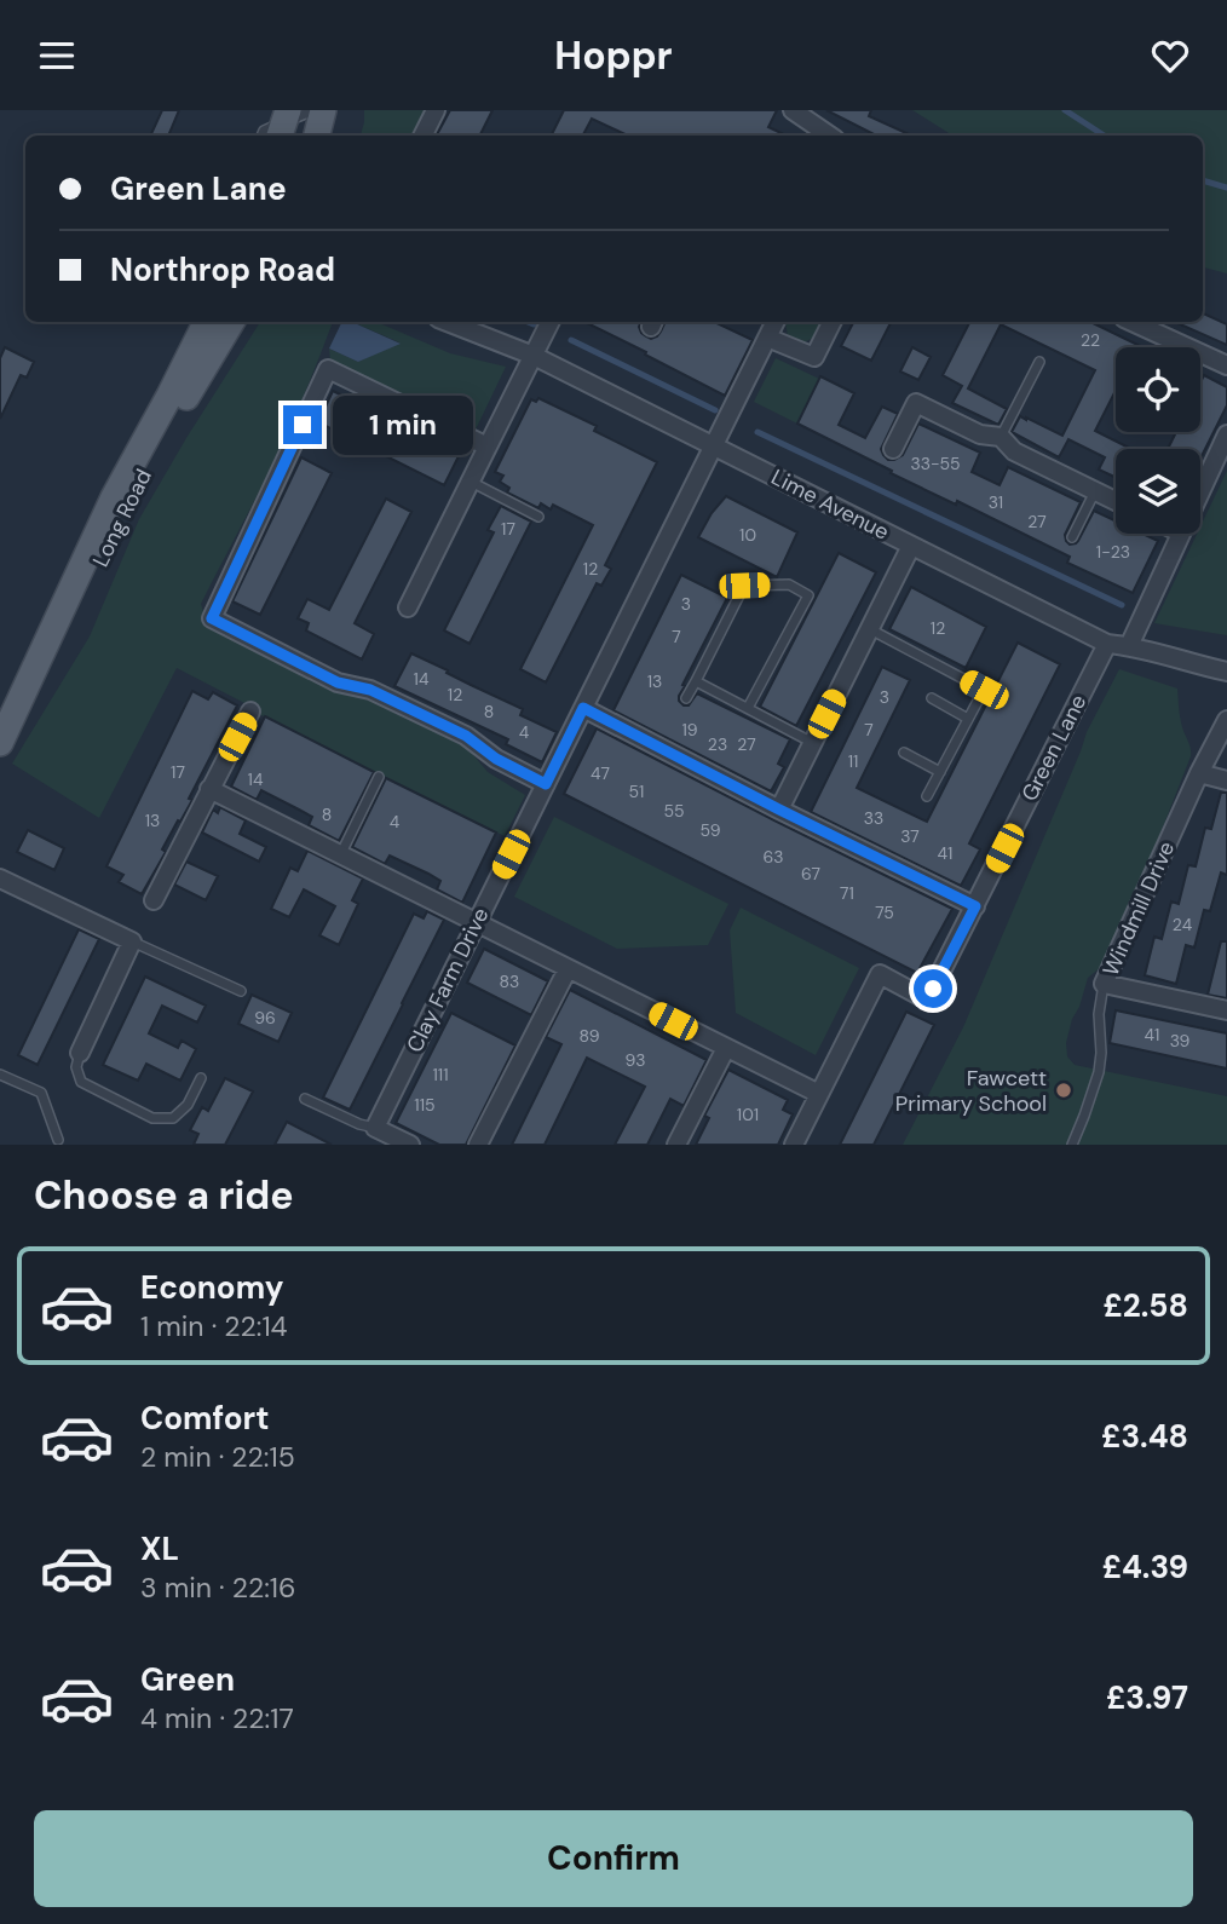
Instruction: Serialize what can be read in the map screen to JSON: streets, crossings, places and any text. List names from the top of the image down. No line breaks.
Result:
{"streets":{"main road":["Long Road"],"street":["Lime Avenue","Green Lane","Windmill Drive","Clay Farm Drive"]},"crossings":[["Lime Avenue","Green Lane"],["Lime Avenue","Clay Farm Drive"]],"places":["Fawcett Primary School"],"house_numbers":["22","33-55","31","27","17","10","1-23","12","3","12","7","14","13","12","3","8","19","7","4","23","27","11","17","47","14","51","55","8","33","13","4","59","37","41","63","67","71","75","24","83","96","41","89","39","93","111","115","101"],"page":{"header":"Hoppr","banner":["Green Lane","Northrop Road"],"bubble":"1 min","heading":"Choose a ride","list":[{"name":"Economy","note":"1 min · 22:14","value":"£2.58"},{"name":"Comfort","note":"2 min · 22:15","value":"£3.48"},{"name":"XL","note":"3 min · 22:16","value":"£4.39"},{"name":"Green","note":"4 min · 22:17","value":"£3.97"}],"buttons":"Confirm"}}
